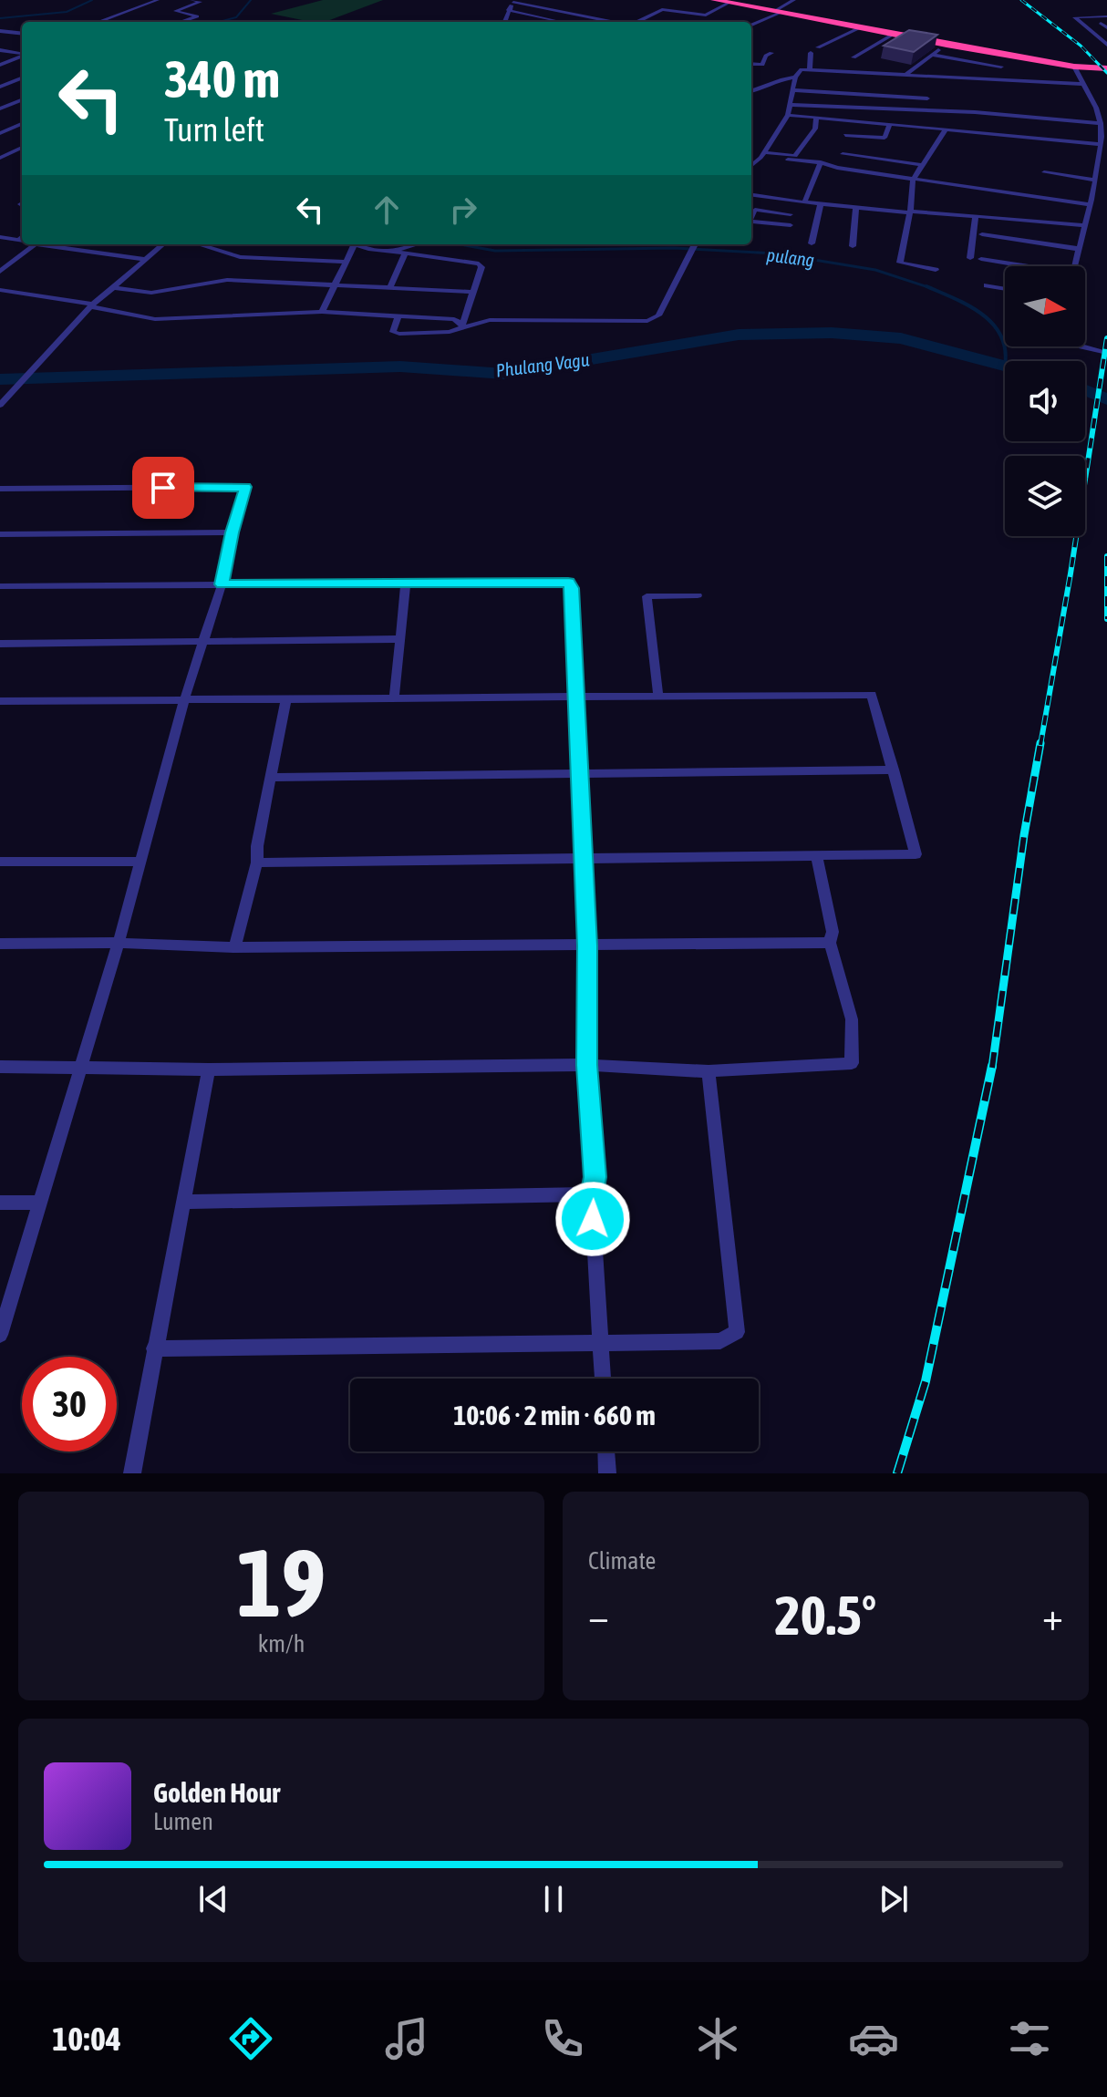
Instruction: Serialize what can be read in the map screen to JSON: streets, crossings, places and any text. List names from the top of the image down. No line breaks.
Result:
{"water":["pulang","Phulang Vagu"],"north":"right","page":{"turn":["340 m","Turn left"],"limit":"30","trip":"10:06 · 2 min · 660 m","tile":[["19","km/h"],"Climate"],"heat":["−","20.5°","+"],"song":["Golden Hour","Lumen"],"tabs":"10:04"}}
